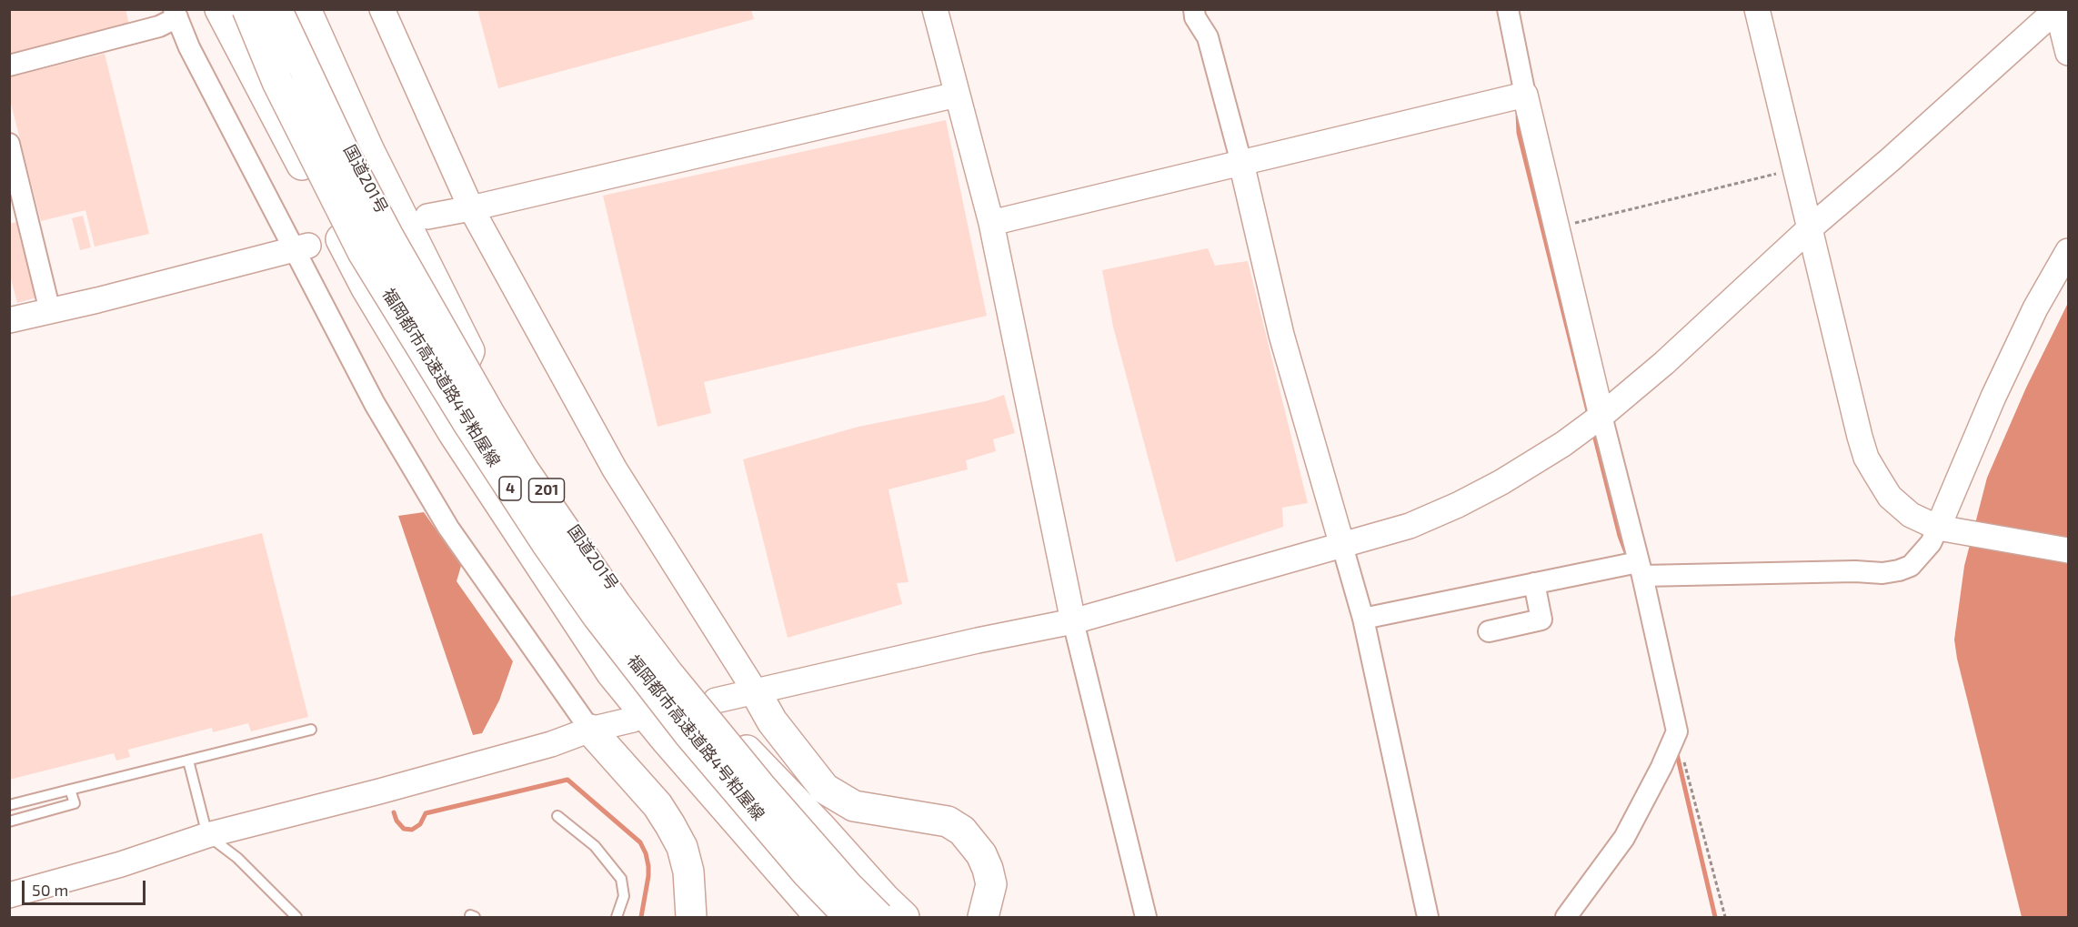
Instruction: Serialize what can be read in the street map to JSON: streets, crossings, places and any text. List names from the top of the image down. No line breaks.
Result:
{"streets":{"highway":["国道201号","福岡都市高速道路4号粕屋線","4","201"]},"scale_bar":"50 m"}
